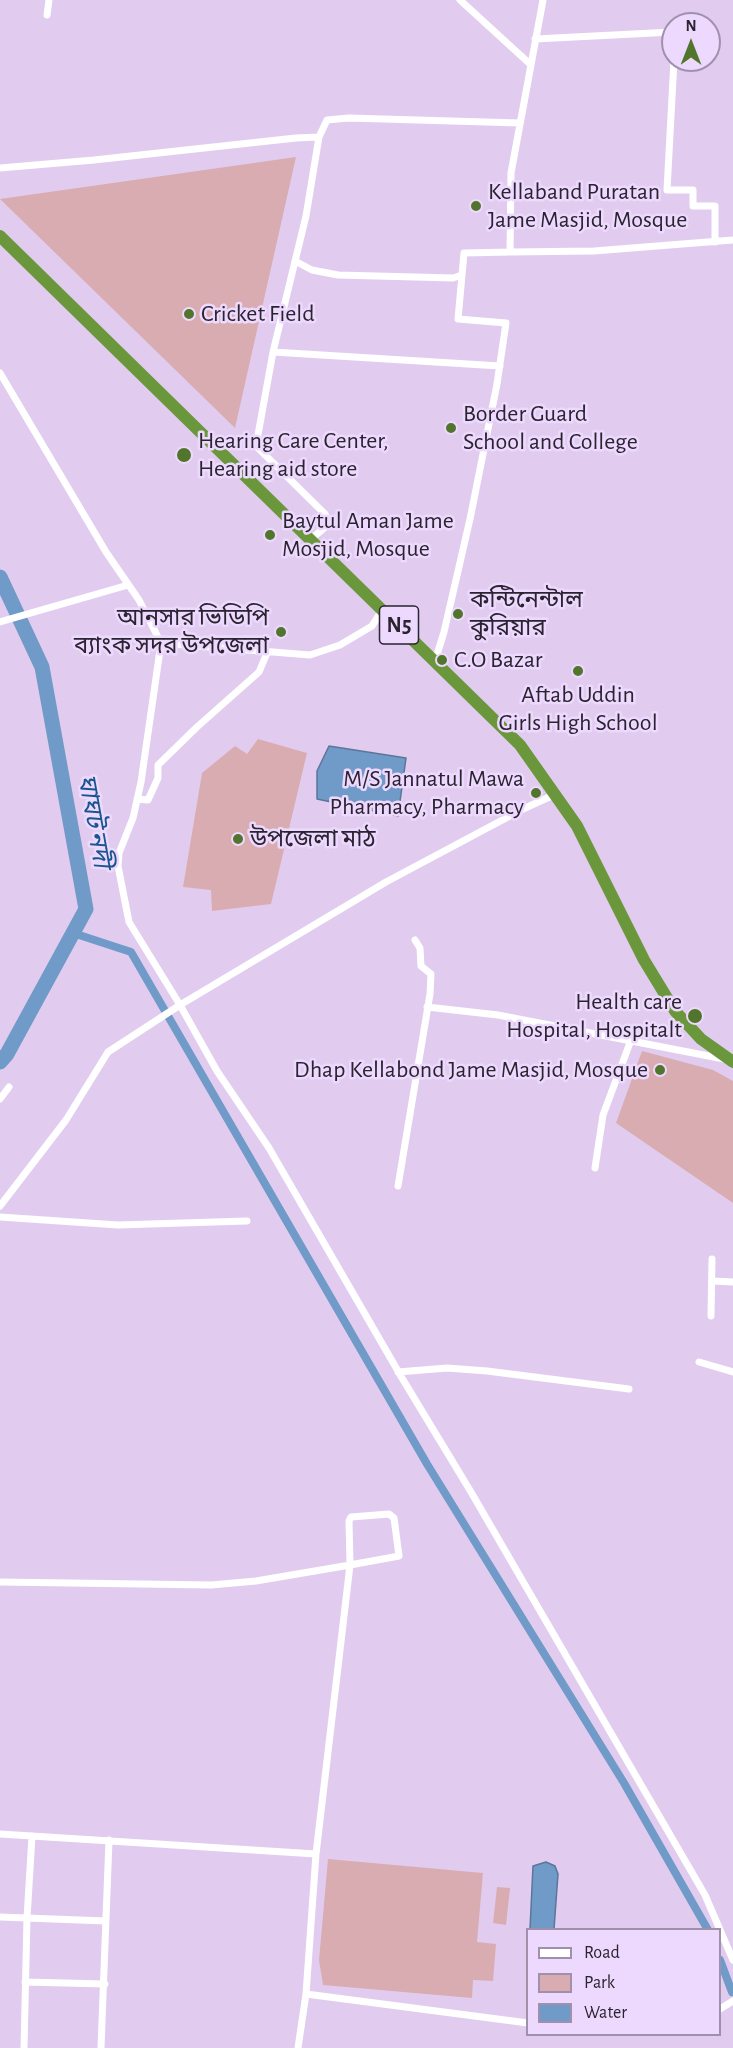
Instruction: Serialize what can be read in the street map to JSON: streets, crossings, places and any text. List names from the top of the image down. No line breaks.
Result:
{"streets":{"highway":["N5"]},"water":["ঘাঘট নদী"],"places":["Kellaband Puratan Jame Masjid, Mosque","Cricket Field","Border Guard School and College","Hearing Care Center, Hearing aid store","Baytul Aman Jame Mosjid, Mosque","কন্টিনেন্টাল কুরিয়ার","আনসার ভিডিপি ব্যাংক সদর উপজেলা","C.O Bazar","Aftab Uddin Girls High School","M/S Jannatul Mawa Pharmacy, Pharmacy","উপজেলা মাঠ","Health care Hospital, Hospitalt","Dhap Kellabond Jame Masjid, Mosque"],"legend":["Road","Park","Water"],"north":"top"}
